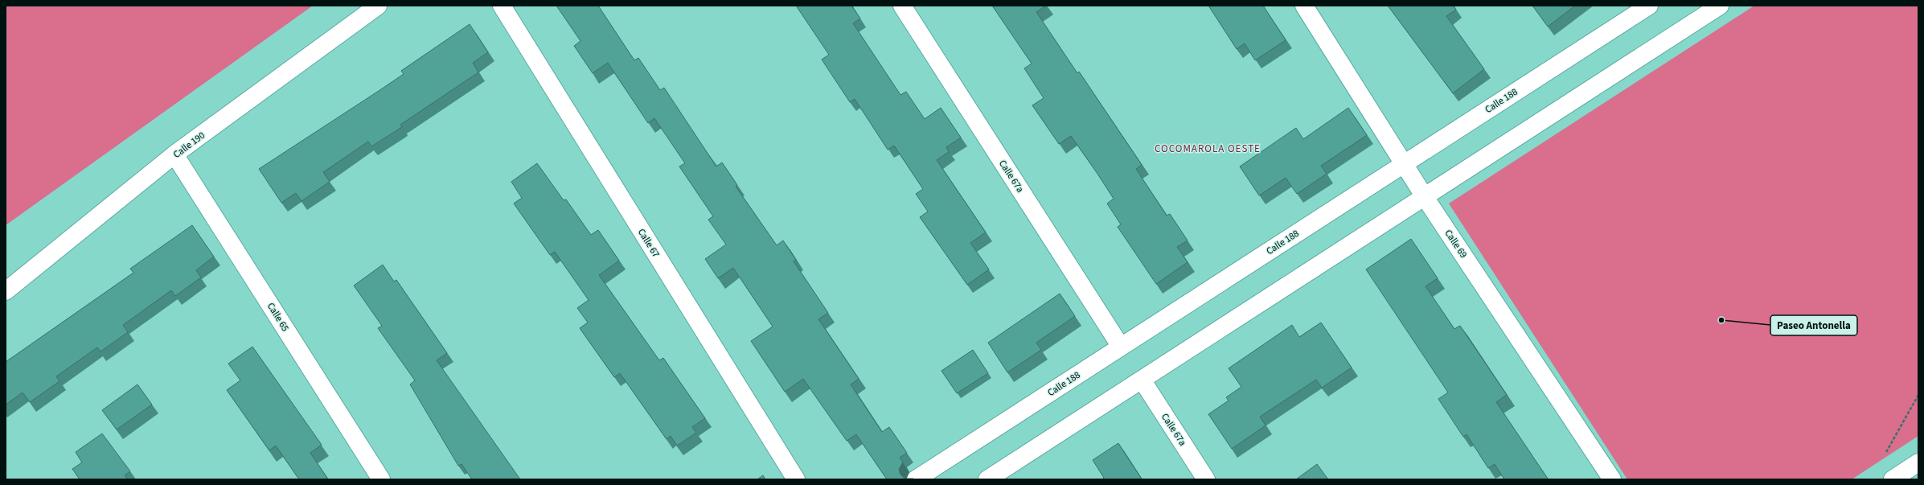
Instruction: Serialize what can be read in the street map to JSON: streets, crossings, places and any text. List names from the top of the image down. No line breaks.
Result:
{"streets":{"street":["Calle 188","Calle 190","Calle 67a","Calle 67","Calle 69","Calle 65"]},"crossings":[["Calle 188","Calle 67a"],["Calle 188","Calle 69"],["Calle 190","Calle 65"]],"districts":["COCOMAROLA OESTE"],"places":["Paseo Antonella"]}
